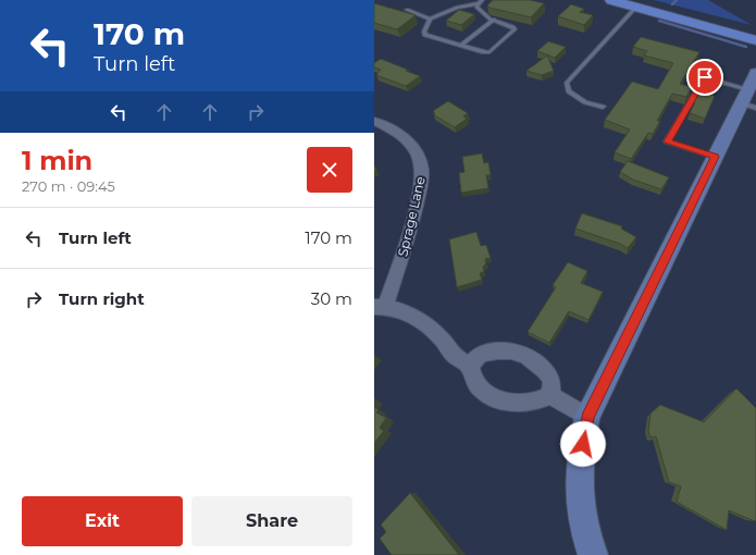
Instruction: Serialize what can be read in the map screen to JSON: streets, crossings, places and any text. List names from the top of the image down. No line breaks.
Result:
{"streets":{"street":["Sprage Lane"]},"page":{"turn":["170 m","Turn left"],"heading":["1 min","270 m · 09:45"],"list":[{"name":"Turn left","value":"170 m"},{"name":"Turn right","value":"30 m"}],"buttons":["Exit","Share"]}}
